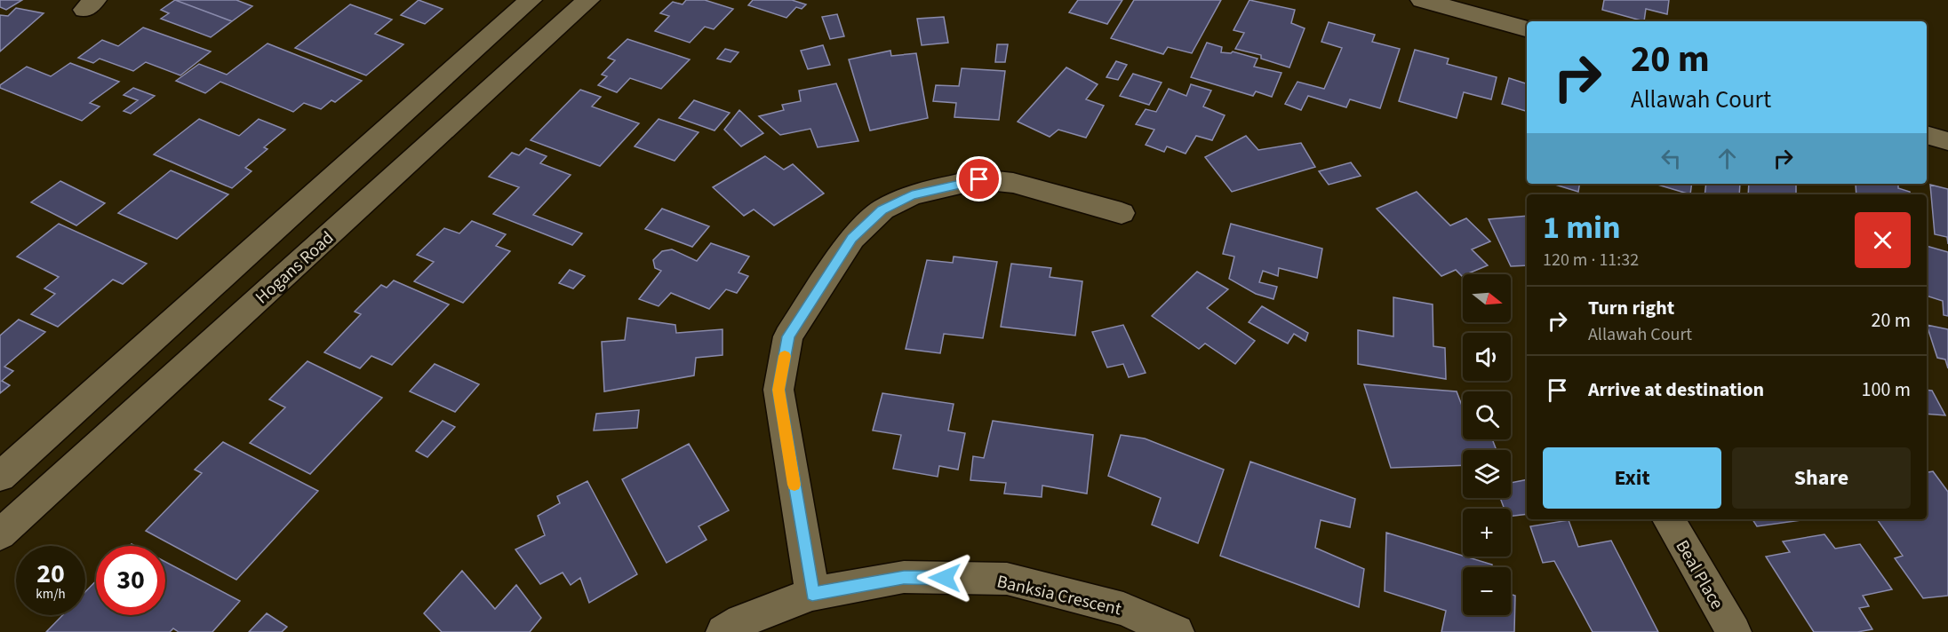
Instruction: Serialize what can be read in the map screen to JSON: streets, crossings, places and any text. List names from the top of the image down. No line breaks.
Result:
{"streets":{"street":["Hogans Road","Beal Place","Banksia Crescent"]},"north":"right","page":{"turn":["20 m","Allawah Court"],"heading":["1 min","120 m · 11:32"],"map_buttons":["+","−"],"list":[{"name":"Turn right","note":"Allawah Court","value":"20 m"},{"name":"Arrive at destination","value":"100 m"}],"buttons":["Exit","Share"],"speed":"20 km/h","limit":"30"}}
